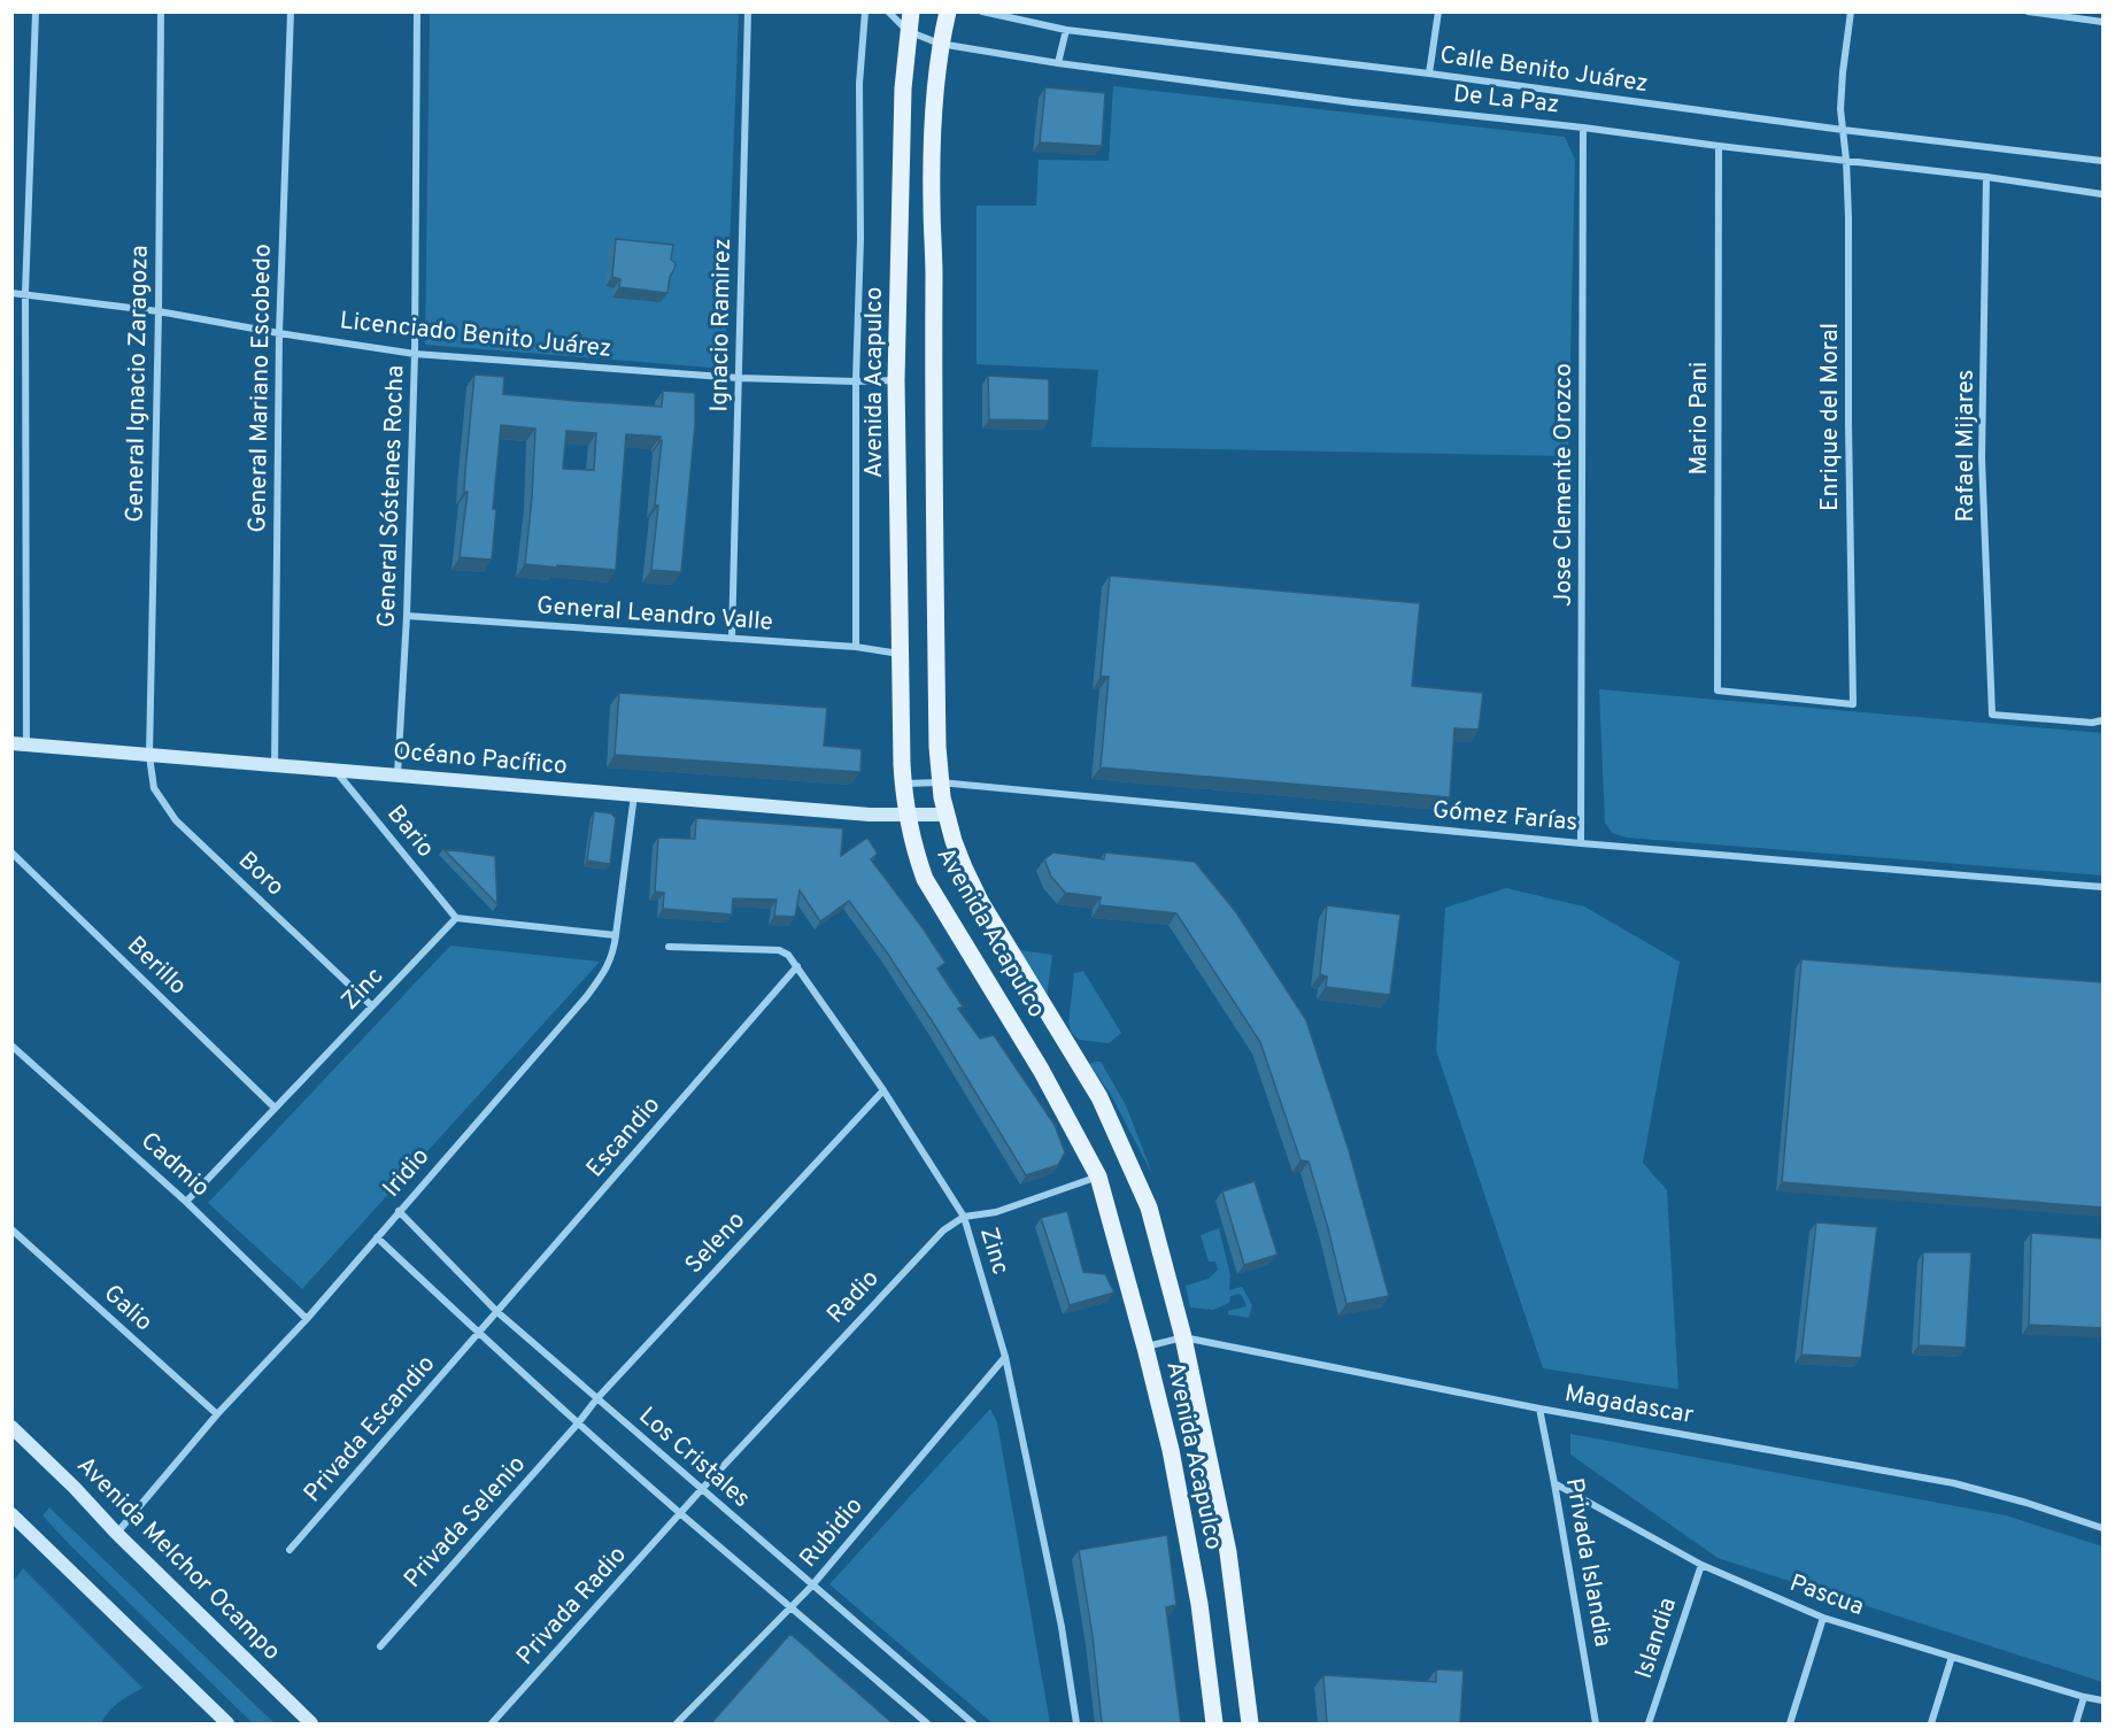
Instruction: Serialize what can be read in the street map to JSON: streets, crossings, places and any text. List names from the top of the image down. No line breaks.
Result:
{"streets":{"main road":["Avenida Acapulco"],"street":["Calle Benito Juárez","De La Paz","Ignacio Ramirez","Licenciado Benito Juárez","General Ignacio Zaragoza","General Mariano Escobedo","Enrique del Moral","Mario Pani","Rafael Mijares","Jose Clemente Orozco","General Sóstenes Rocha","General Leandro Valle","Océano Pacífico","Gómez Farías","Bario","Boro","Berillo","Zinc","Escandio","Cadmio","Iridio","Seleno","Radio","Galio","Magadascar","Privada Escandio","Los Cristales","Privada Selenio","Rubidio","Avenida Melchor Ocampo","Privada Islandia","Pascua","Privada Radio","Islandia"]},"crossings":[["Calle Benito Juárez","Enrique del Moral"],["De La Paz","Avenida Acapulco"],["De La Paz","Enrique del Moral"],["De La Paz","Mario Pani"],["De La Paz","Rafael Mijares"],["De La Paz","Jose Clemente Orozco"],["Ignacio Ramirez","Licenciado Benito Juárez"],["Ignacio Ramirez","General Leandro Valle"],["Licenciado Benito Juárez","Avenida Acapulco"],["Licenciado Benito Juárez","General Ignacio Zaragoza"],["Licenciado Benito Juárez","General Mariano Escobedo"],["Licenciado Benito Juárez","General Sóstenes Rocha"],["Avenida Acapulco","General Leandro Valle"],["Avenida Acapulco","Océano Pacífico"],["Avenida Acapulco","Gómez Farías"],["Avenida Acapulco","Radio"],["Avenida Acapulco","Magadascar"],["General Ignacio Zaragoza","Océano Pacífico"],["General Ignacio Zaragoza","Boro"],["General Mariano Escobedo","Océano Pacífico"],["Enrique del Moral","Mario Pani"],["Jose Clemente Orozco","Gómez Farías"],["General Sóstenes Rocha","General Leandro Valle"],["General Sóstenes Rocha","Océano Pacífico"],["Océano Pacífico","Bario"],["Océano Pacífico","Boro"],["Océano Pacífico","Iridio"],["Bario","Zinc"],["Boro","Zinc"],["Berillo","Zinc"],["Zinc","Escandio"],["Zinc","Cadmio"],["Zinc","Seleno"],["Zinc","Radio"],["Zinc","Rubidio"],["Escandio","Privada Escandio"],["Escandio","Los Cristales"],["Cadmio","Iridio"],["Iridio","Galio"],["Iridio","Los Cristales"],["Iridio","Avenida Melchor Ocampo"],["Seleno","Los Cristales"],["Seleno","Privada Selenio"],["Radio","Los Cristales"],["Radio","Privada Radio"],["Magadascar","Privada Islandia"],["Privada Escandio","Los Cristales"],["Los Cristales","Privada Selenio"],["Los Cristales","Rubidio"],["Los Cristales","Privada Radio"],["Privada Islandia","Pascua"],["Pascua","Islandia"]]}
